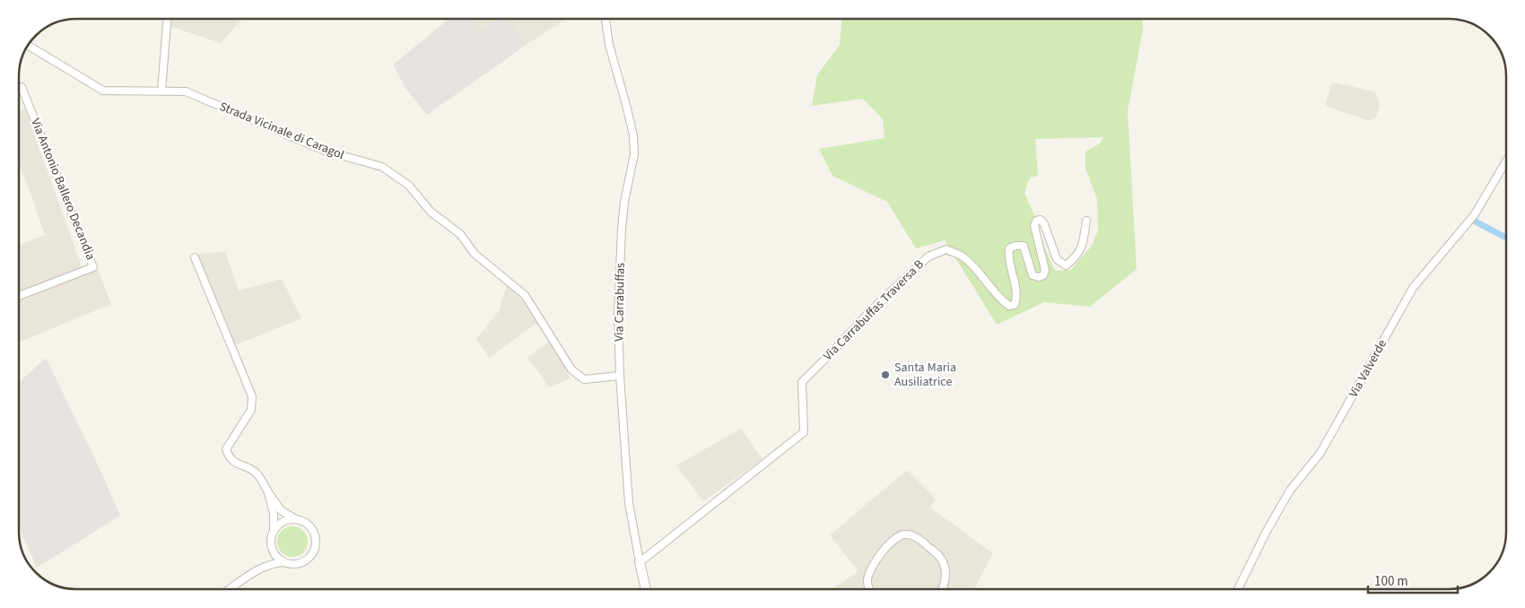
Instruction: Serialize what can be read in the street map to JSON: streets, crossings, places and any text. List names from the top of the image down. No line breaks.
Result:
{"streets":{"street":["Strada Vicinale di Caragol","Via Antonio Ballero Decandia","Via Carrabuffas","Via Carrabuffas Traversa B","Via Valverde"]},"crossings":[["Strada Vicinale di Caragol","Via Carrabuffas"],["Via Carrabuffas","Via Carrabuffas Traversa B"]],"places":["Santa Maria Ausiliatrice"],"scale_bar":"100 m"}
